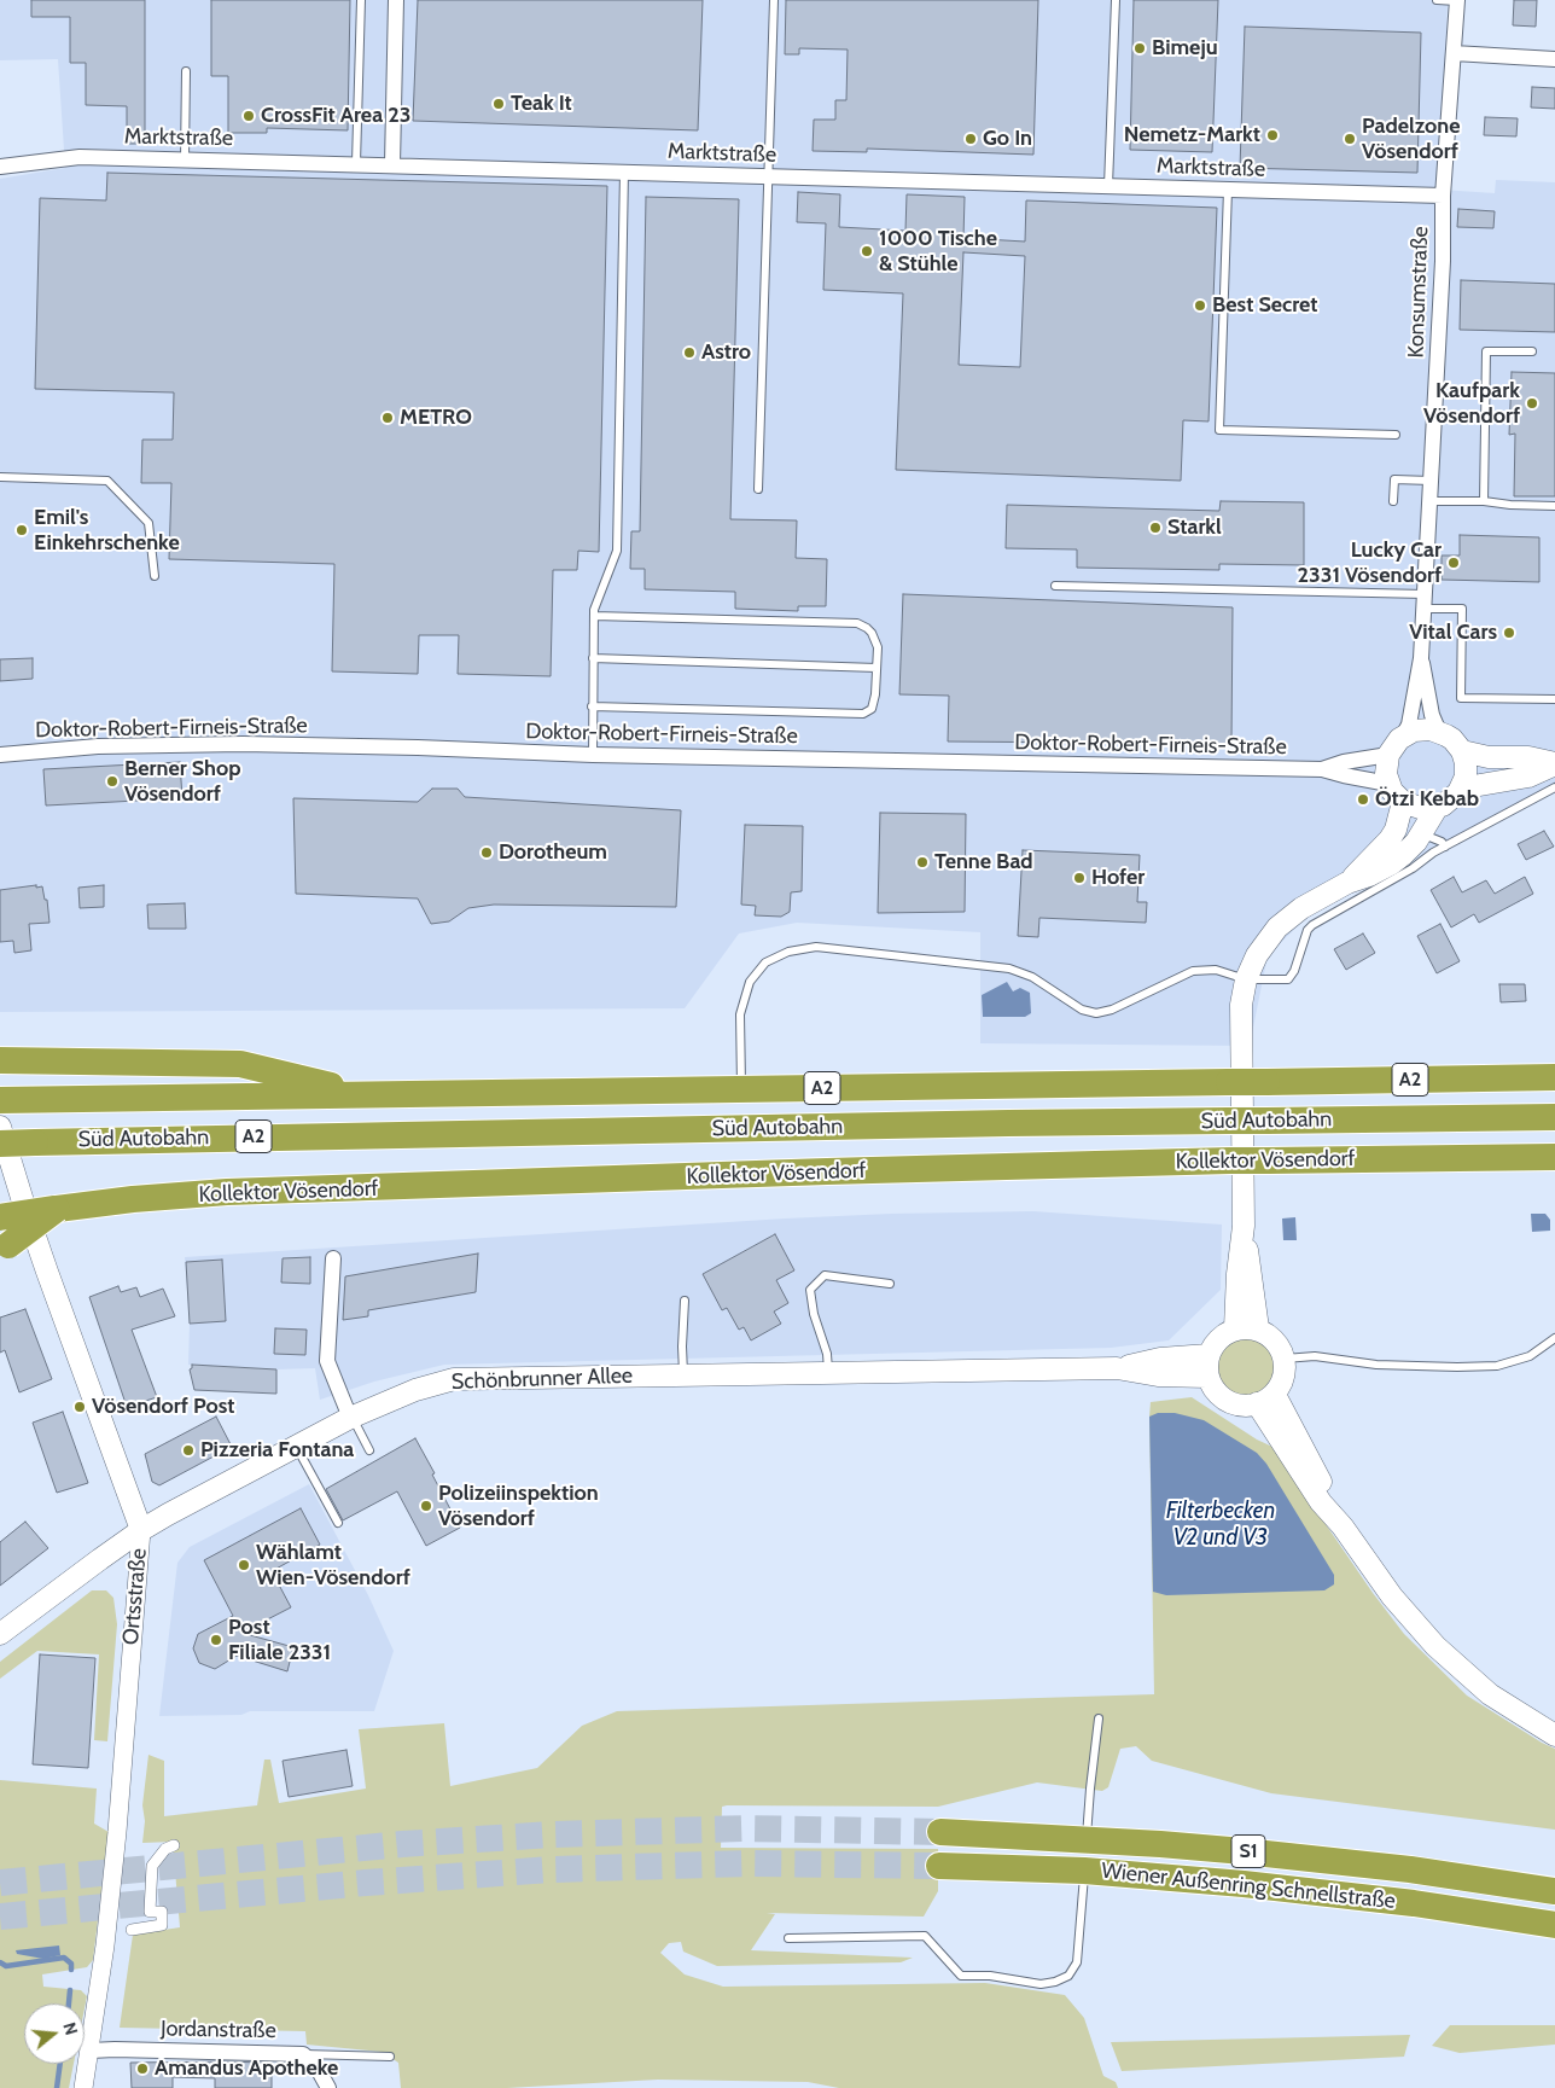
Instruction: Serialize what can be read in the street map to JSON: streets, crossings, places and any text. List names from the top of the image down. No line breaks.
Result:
{"streets":{"highway":["A2","Süd Autobahn","Kollektor Vösendorf","S1","Wiener Außenring Schnellstraße"],"main road":["Schönbrunner Allee","Ortsstraße"],"street":["Marktstraße","Konsumstraße","Doktor-Robert-Firneis-Straße","Jordanstraße"]},"crossings":[["Marktstraße","Konsumstraße"],["Konsumstraße","Doktor-Robert-Firneis-Straße"],["Schönbrunner Allee","Ortsstraße"],["Ortsstraße","Jordanstraße"]],"water":["Filterbecken V2 und V3"],"places":["Bimeju","Teak It","CrossFit Area 23","Nemetz-Markt","Go In","Padelzone Vösendorf","1000 Tische & Stühle","Best Secret","Astro","Kaufpark Vösendorf","METRO","Starkl","Emil's Einkehrschenke","Lucky Car 2331 Vösendorf","Vital Cars","Berner Shop Vösendorf","Ötzi Kebab","Dorotheum","Tenne Bad","Hofer","Vösendorf Post","Pizzeria Fontana","Polizeiinspektion Vösendorf","Wählamt Wien-Vösendorf","Post Filiale 2331","Amandus Apotheke"],"north":"right"}
